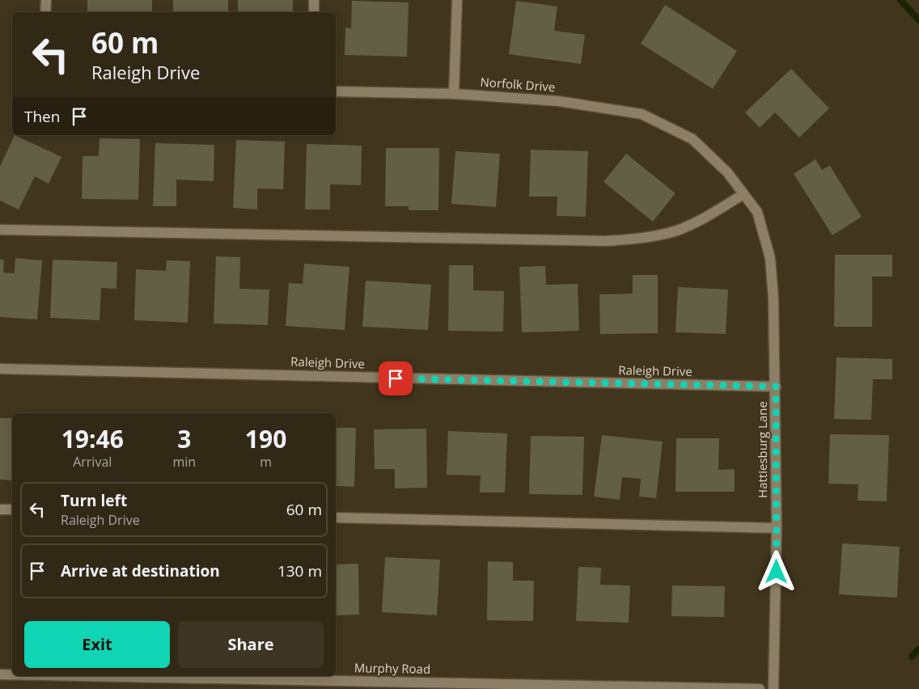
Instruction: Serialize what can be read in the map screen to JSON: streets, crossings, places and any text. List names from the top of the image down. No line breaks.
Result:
{"streets":{"street":["Norfolk Drive","Raleigh Drive","Hattiesburg Lane","Murphy Road"]},"crossings":[["Norfolk Drive","Hattiesburg Lane"],["Raleigh Drive","Hattiesburg Lane"]],"page":{"turn":["60 m","Raleigh Drive"],"then":"Then","eta":["19:46","Arrival","3","min","190","m"],"list":[{"name":"Turn left","note":"Raleigh Drive","value":"60 m"},{"name":"Arrive at destination","value":"130 m"}],"buttons":["Exit","Share"]}}
